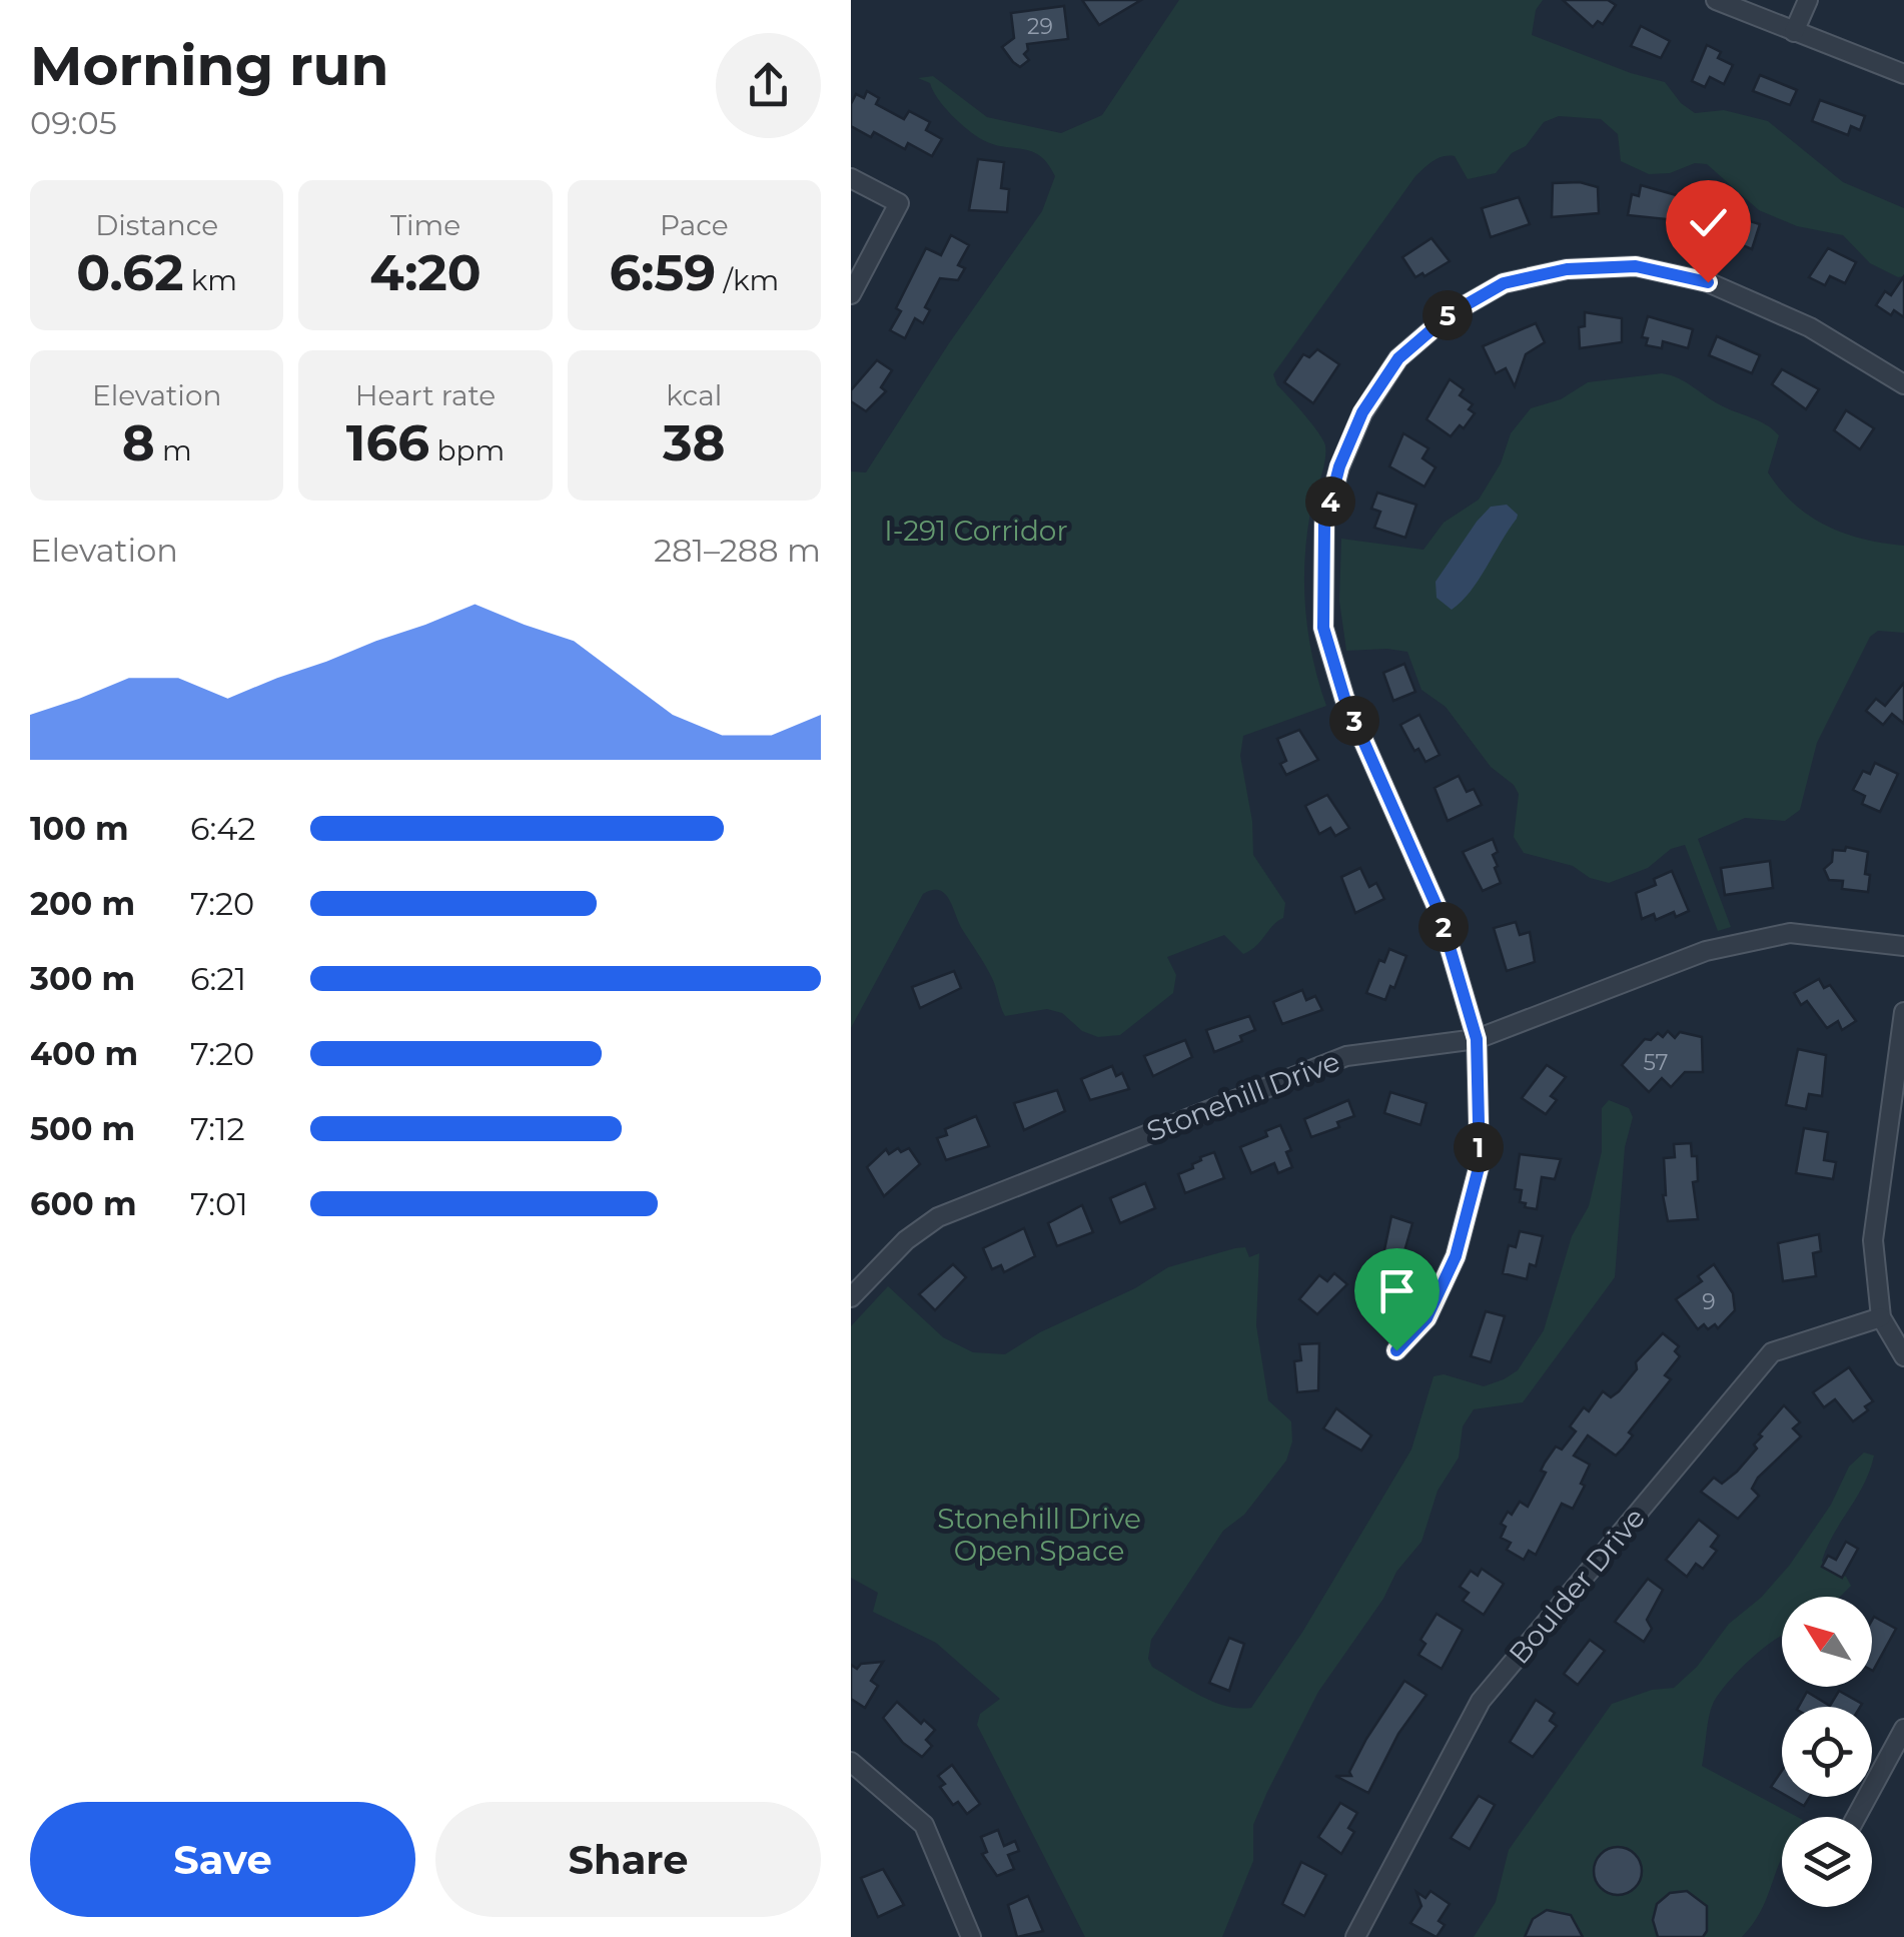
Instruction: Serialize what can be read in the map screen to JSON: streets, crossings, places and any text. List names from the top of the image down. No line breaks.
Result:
{"streets":{"street":["Stonehill Drive","Boulder Drive"]},"parks":["I-291 Corridor","Stonehill Drive Open Space"],"house_numbers":["29","57","9"],"north":"top left","page":{"heading":["Morning run","09:05"],"stats":[["Distance","0.62 km"],["Time","4:20"],["Pace","6:59 /km"],["Elevation","8 m"],["Heart rate","166 bpm"],["kcal","38"]],"pins":["5","4","3","2","1"],"chart":["Elevation","281–288 m"],"list":[{"name":"100 m","note":"6:42"},{"name":"200 m","note":"7:20"},{"name":"300 m","note":"6:21"},{"name":"400 m","note":"7:20"},{"name":"500 m","note":"7:12"},{"name":"600 m","note":"7:01"}],"buttons":["Save","Share"]}}
